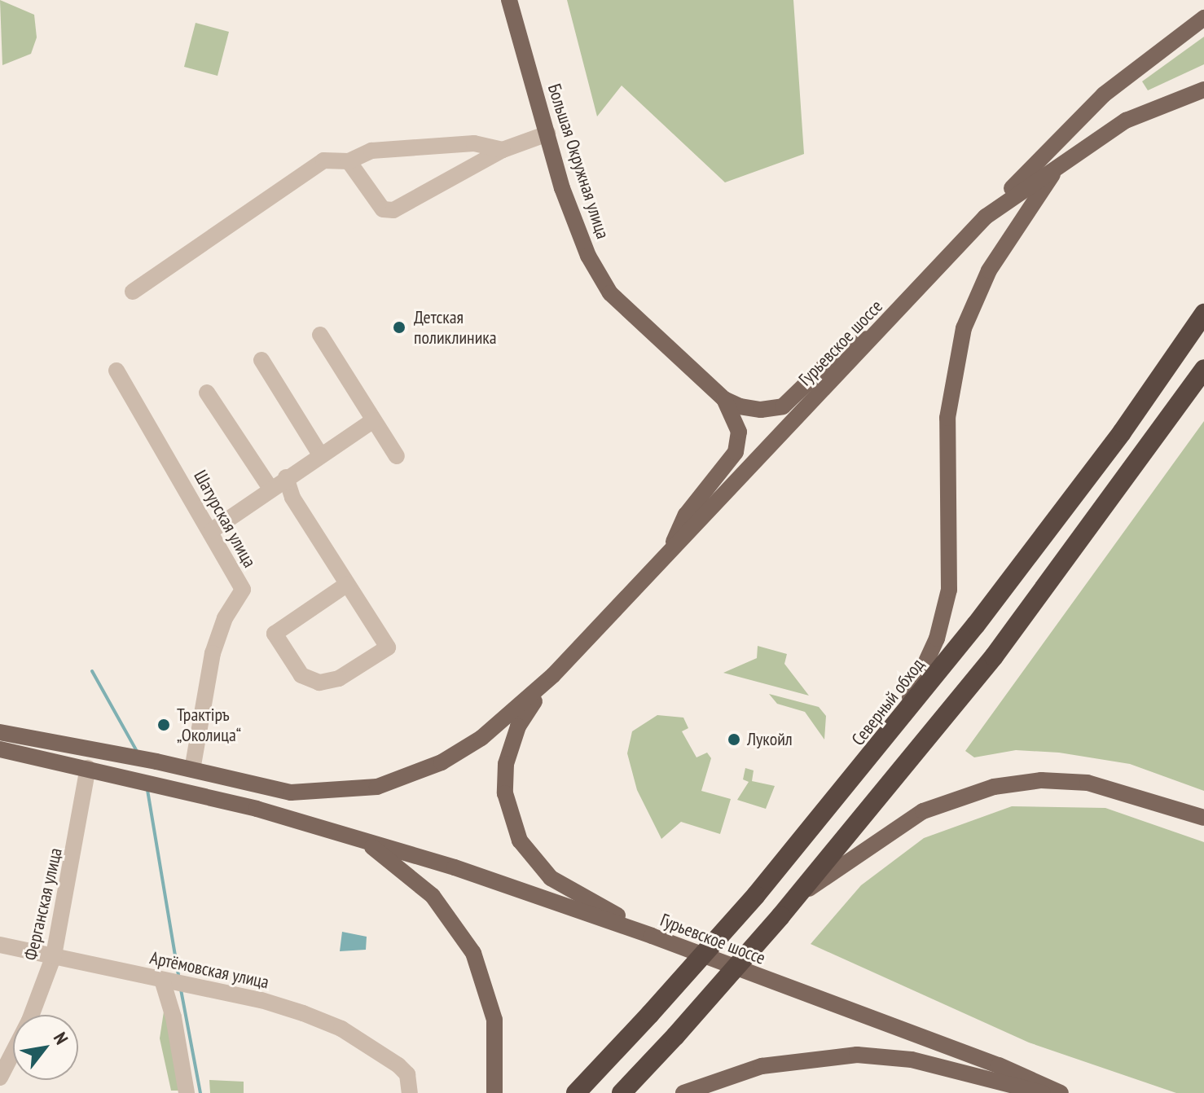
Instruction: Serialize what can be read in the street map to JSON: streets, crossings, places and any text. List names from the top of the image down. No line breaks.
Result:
{"streets":{"highway":["Северный обход"],"main road":["Большая Окружная улица","Гурьевское шоссе"],"street":["Шатурская улица","Ферганская улица","Артёмовская улица"]},"crossings":[["Ферганская улица","Артёмовская улица"]],"places":["Детская поликлиника","Трактiръ „Околица“","Лукойл"],"north":"top right"}
